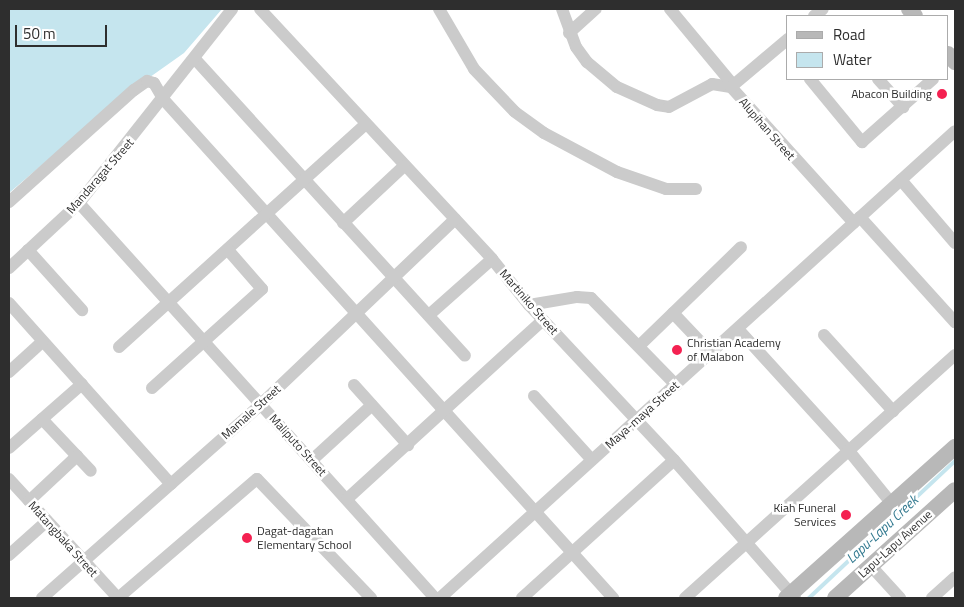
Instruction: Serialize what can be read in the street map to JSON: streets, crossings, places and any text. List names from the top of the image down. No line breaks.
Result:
{"streets":{"main road":["Lapu-Lapu Avenue"],"street":["Alupihan Street","Mandaragat Street","Martiniko Street","Mamale Street","Maya-maya Street","Maliputo Street","Matangbaka Street"]},"crossings":[["Alupihan Street","Maya-maya Street"],["Mandaragat Street","Maliputo Street"],["Martiniko Street","Mamale Street"],["Martiniko Street","Maya-maya Street"],["Mamale Street","Maliputo Street"],["Mamale Street","Matangbaka Street"]],"water":["Lapu-Lapu Creek"],"places":["Abacon Building","Christian Academy of Malabon","Kiah Funeral Services","Dagat-dagatan Elementary School"],"legend":["Road","Water"],"scale_bar":"50 m"}
